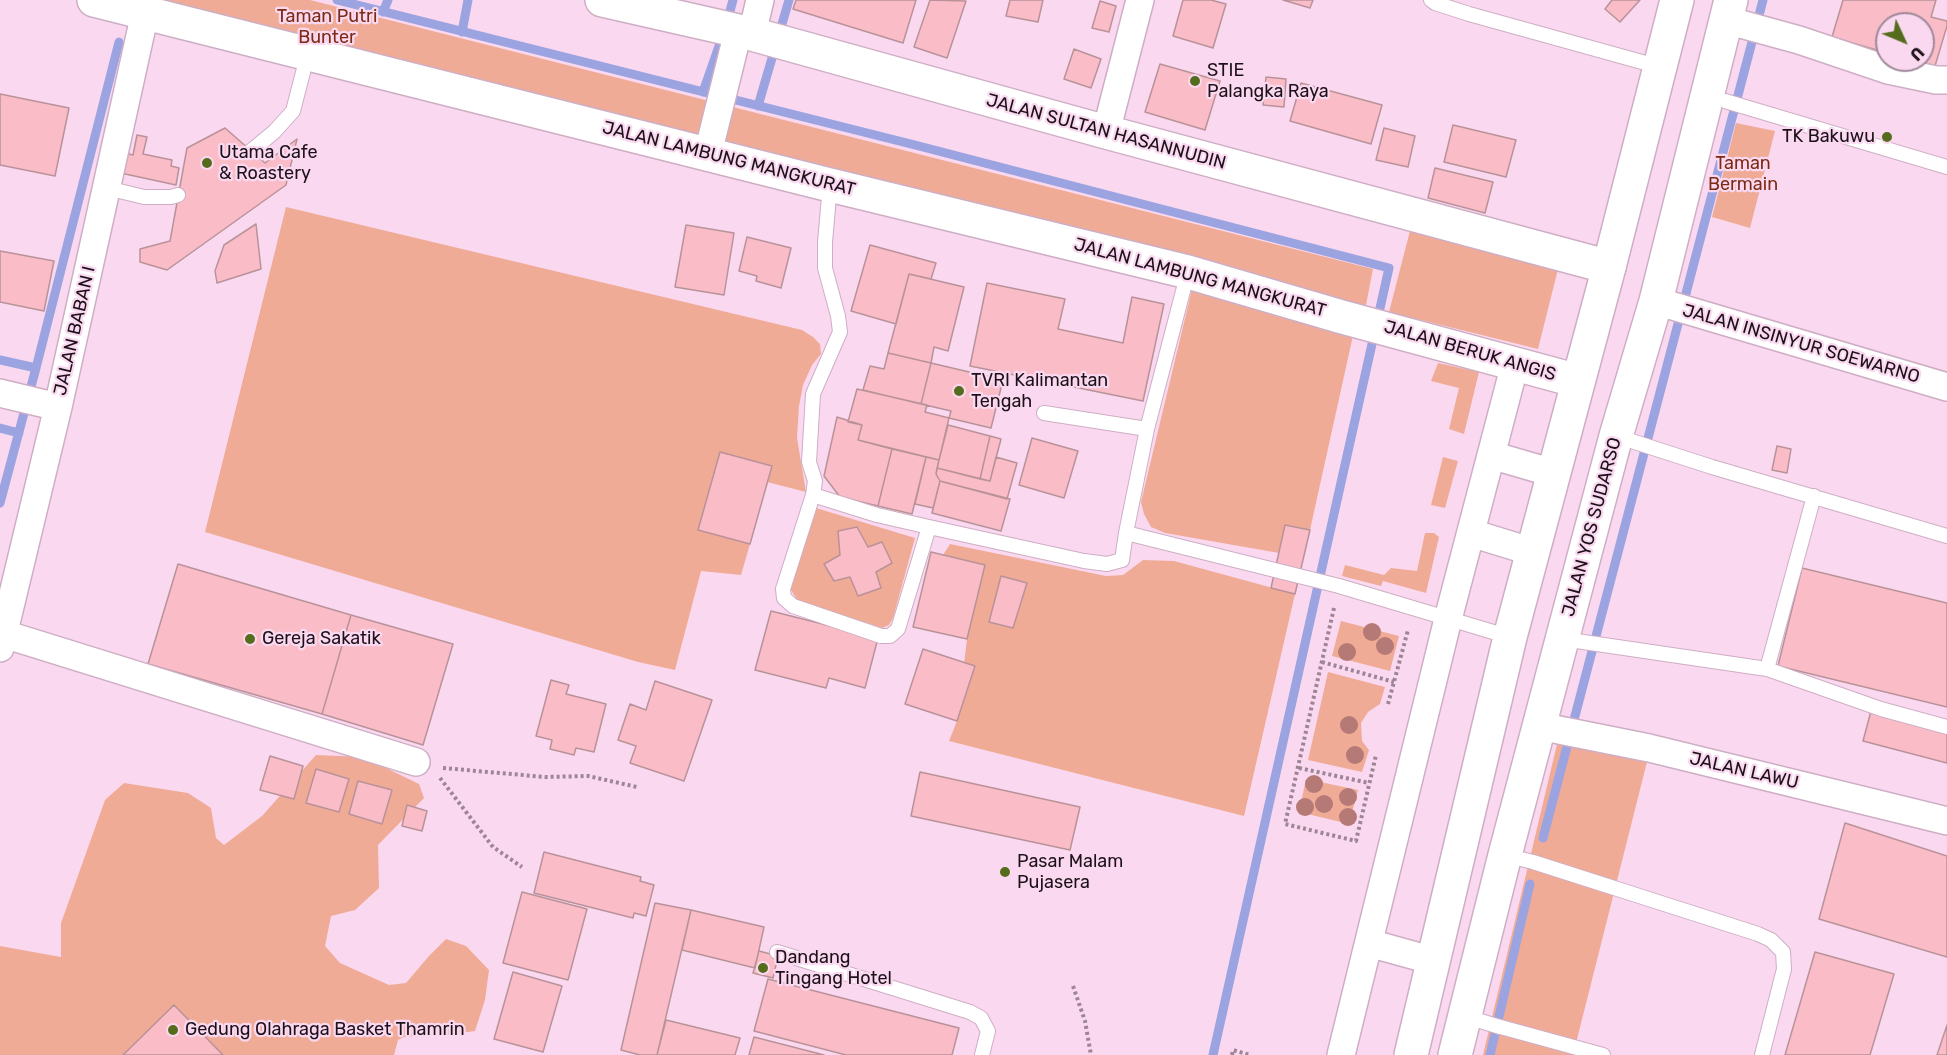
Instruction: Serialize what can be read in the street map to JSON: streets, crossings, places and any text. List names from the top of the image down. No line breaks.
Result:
{"streets":{"street":["JALAN SULTAN HASANNUDIN","JALAN LAMBUNG MANGKURAT","JALAN BABAN I","JALAN INSINYUR SOEWARNO","JALAN BERUK ANGIS","JALAN YOS SUDARSO","JALAN LAWU"]},"crossings":[["JALAN LAMBUNG MANGKURAT","JALAN BABAN I"],["JALAN LAMBUNG MANGKURAT","JALAN BERUK ANGIS"],["JALAN INSINYUR SOEWARNO","JALAN YOS SUDARSO"],["JALAN YOS SUDARSO","JALAN LAWU"]],"parks":["Taman Putri Bunter","Taman Bermain"],"places":["STIE Palangka Raya","TK Bakuwu","Utama Cafe & Roastery","TVRI Kalimantan Tengah","Gereja Sakatik","Pasar Malam Pujasera","Dandang Tingang Hotel","Gedung Olahraga Basket Thamrin"],"north":"bottom right"}
